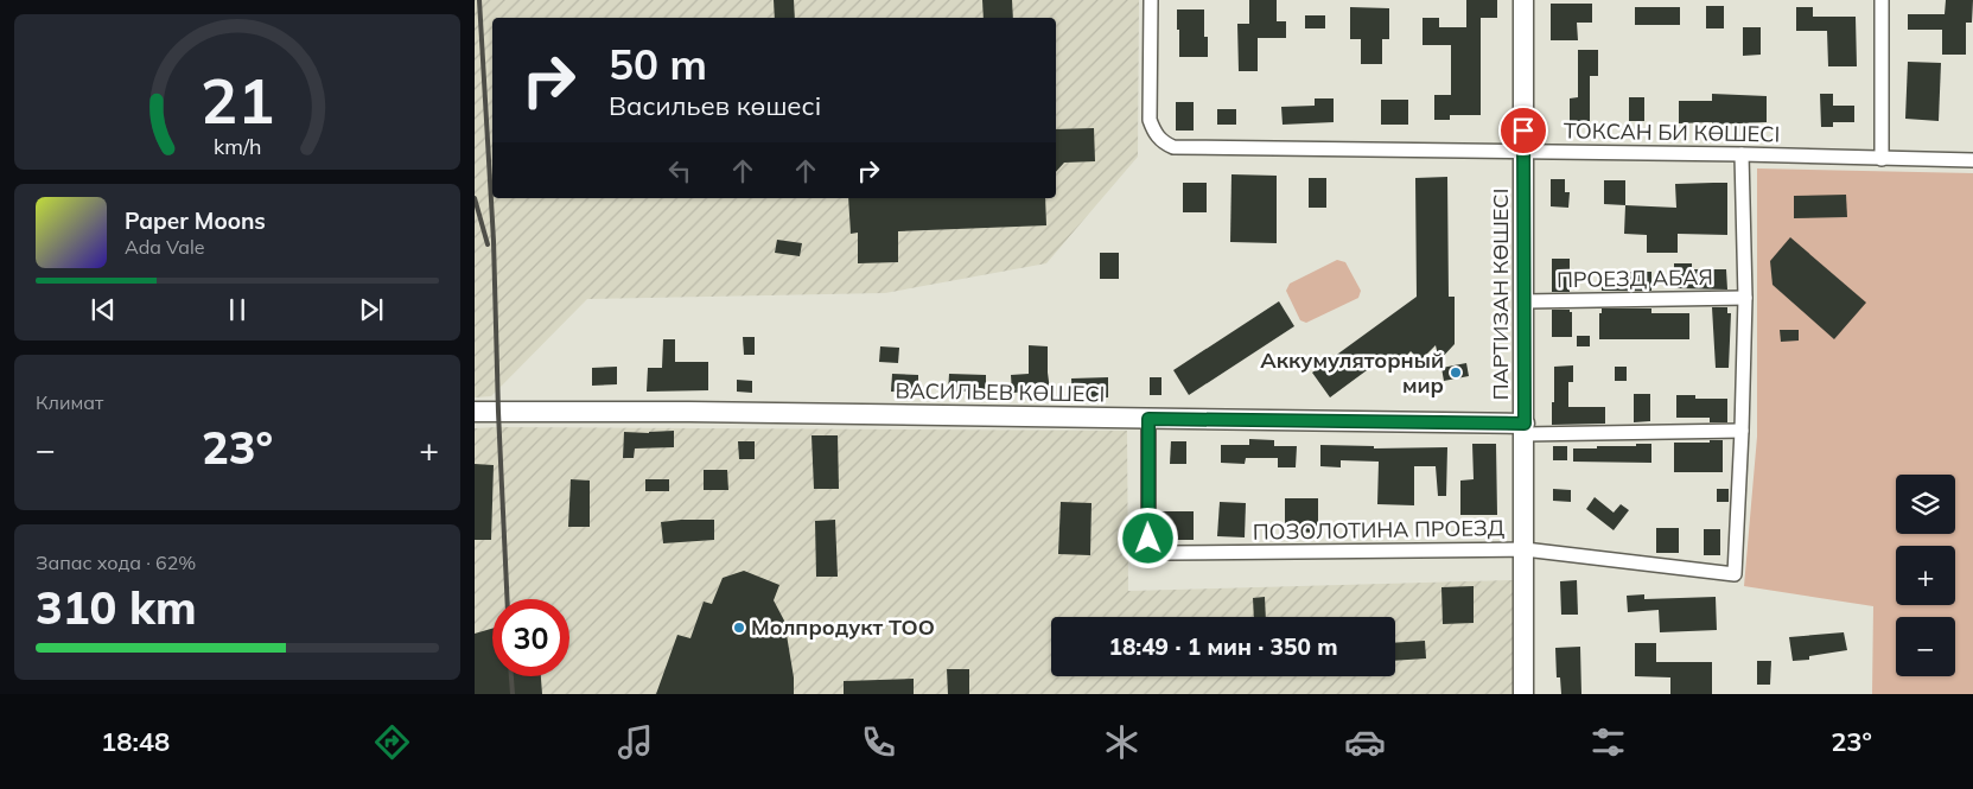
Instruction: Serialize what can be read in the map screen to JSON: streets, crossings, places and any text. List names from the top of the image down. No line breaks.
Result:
{"streets":{"street":["ТОКСАН БИ КӨШЕСІ","ПРОЕЗД АБАЯ","ПАРТИЗАН КӨШЕСІ","ВАСИЛЬЕВ КӨШЕСІ","ПОЗОЛОТИНА ПРОЕЗД"]},"crossings":[["ТОКСАН БИ КӨШЕСІ","ПАРТИЗАН КӨШЕСІ"],["ПРОЕЗД АБАЯ","ПАРТИЗАН КӨШЕСІ"],["ПАРТИЗАН КӨШЕСІ","ВАСИЛЬЕВ КӨШЕСІ"],["ПАРТИЗАН КӨШЕСІ","ПОЗОЛОТИНА ПРОЕЗД"],["ВАСИЛЬЕВ КӨШЕСІ","ПОЗОЛОТИНА ПРОЕЗД"]],"places":["Аккумуляторный мир","Молпродукт ТОО"],"page":{"turn":["50 m","Васильев көшесі"],"song":["Paper Moons","Ada Vale"],"tile":["Климат",["Запас хода · 62%","310 km"]],"heat":["−","23°","+"],"map_buttons":["+","−"],"limit":"30","trip":"18:49 · 1 мин · 350 m","tabs":["18:48","23°"],"gauge":["21","km/h"]}}
